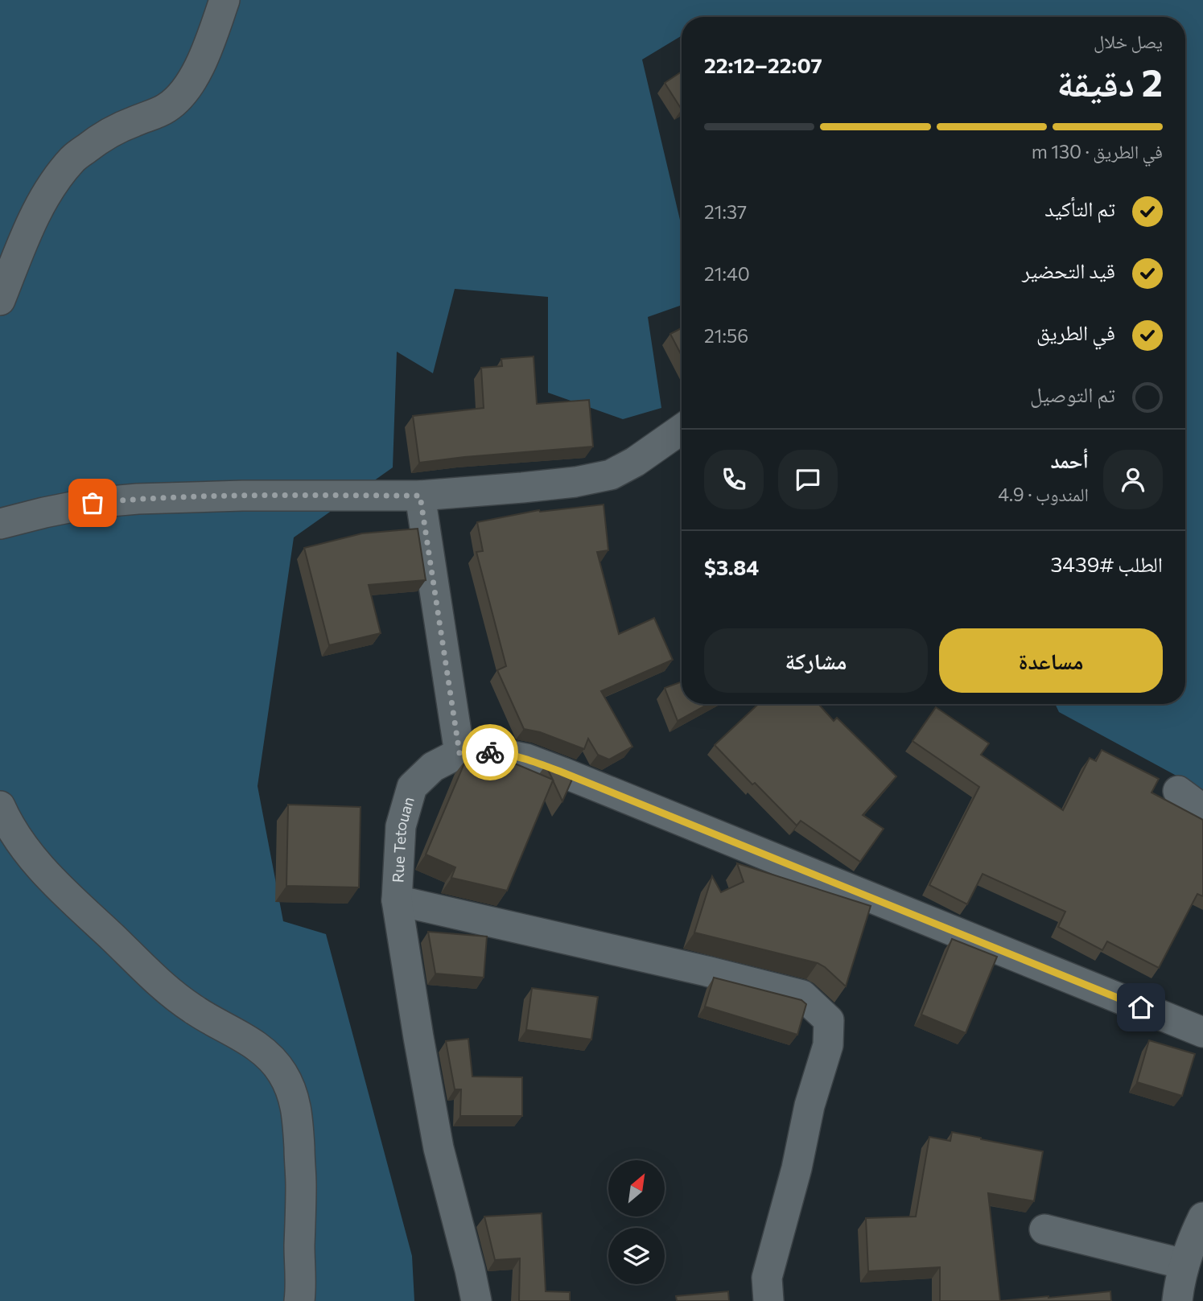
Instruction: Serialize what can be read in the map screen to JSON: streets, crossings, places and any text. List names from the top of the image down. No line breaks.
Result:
{"streets":{"street":["Rue Tetouan"]},"north":"top right","page":{"heading":["2 دقيقة","يصل خلال","22:07–22:12"],"panel":["أحمد","المندوب · 4.9","الطلب #3439","$3.84"],"bar":"في الطريق · 130 m","list":[["تم التأكيد","21:37"],["قيد التحضير","21:40"],["في الطريق","21:56"],"تم التوصيل"],"buttons":["مساعدة","مشاركة"]}}
